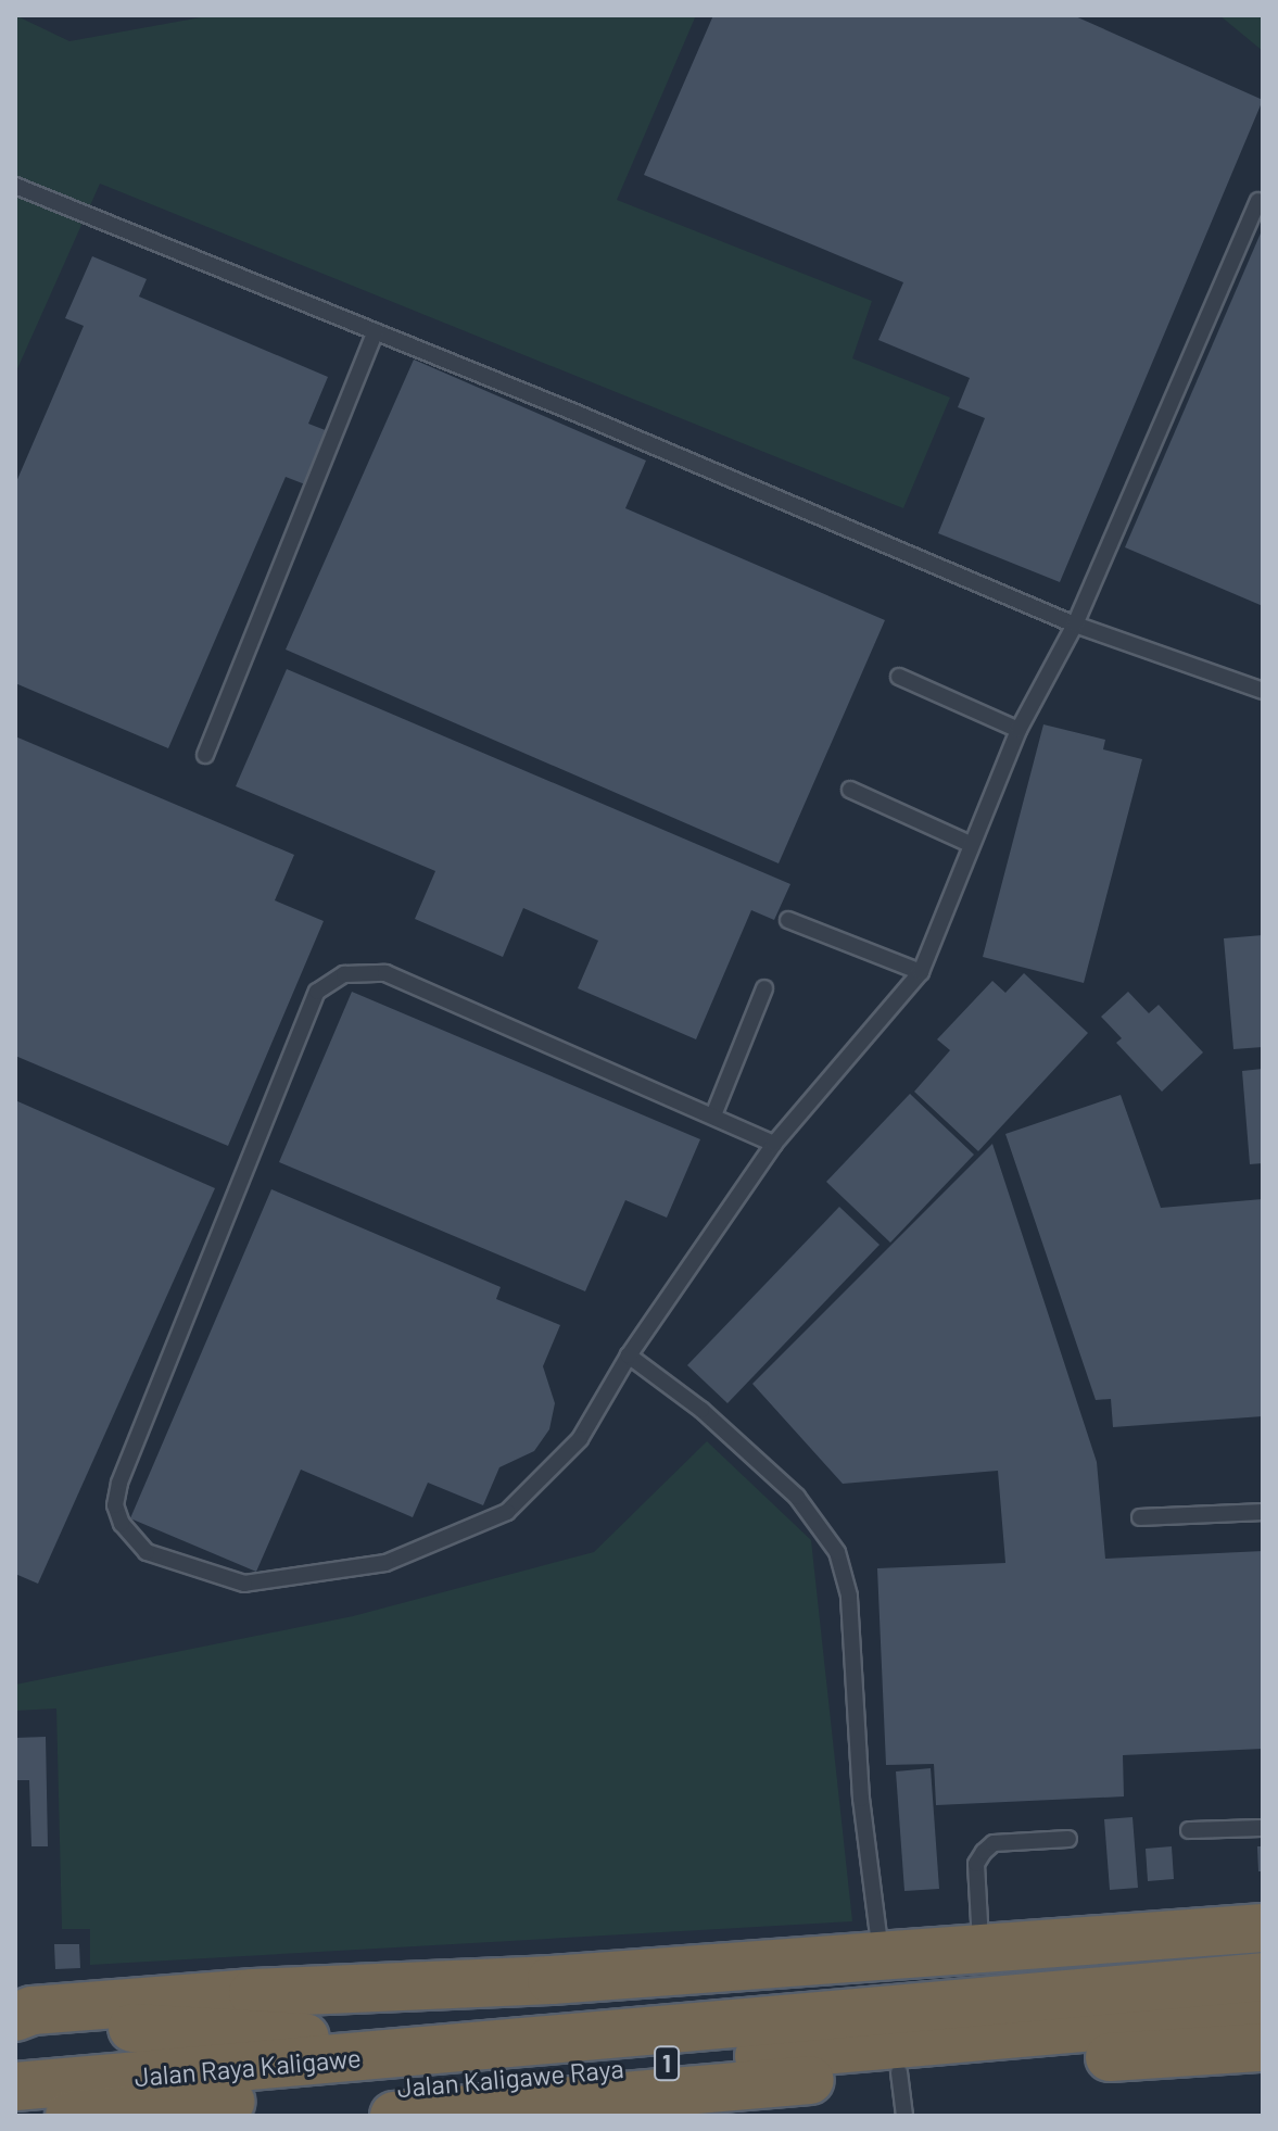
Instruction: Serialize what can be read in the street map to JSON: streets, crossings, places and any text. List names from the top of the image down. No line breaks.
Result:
{"streets":{"highway":["1","Jalan Raya Kaligawe","Jalan Kaligawe Raya"]},"crossings":[["1","Jalan Raya Kaligawe"],["1","Jalan Kaligawe Raya"],["Jalan Raya Kaligawe","Jalan Kaligawe Raya"]]}
